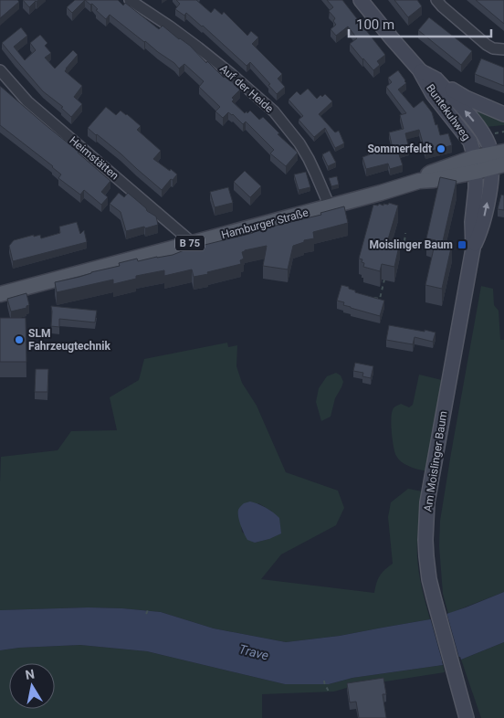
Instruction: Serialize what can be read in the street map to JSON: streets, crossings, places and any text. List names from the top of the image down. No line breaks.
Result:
{"streets":{"main road":["Buntekuhweg","Hamburger Straße","B 75","Am Moislinger Baum"],"street":["Auf der Heide","Heimstätten"]},"crossings":[["Auf der Heide","Hamburger Straße"],["Buntekuhweg","Hamburger Straße"],["Buntekuhweg","Am Moislinger Baum"],["Heimstätten","Hamburger Straße"],["Hamburger Straße","Am Moislinger Baum"]],"water":["Trave"],"places":{"other":["Sommerfeldt","SLM Fahrzeugtechnik"],"transit":["Moislinger Baum"]},"scale_bar":"100 m","north":"top"}
